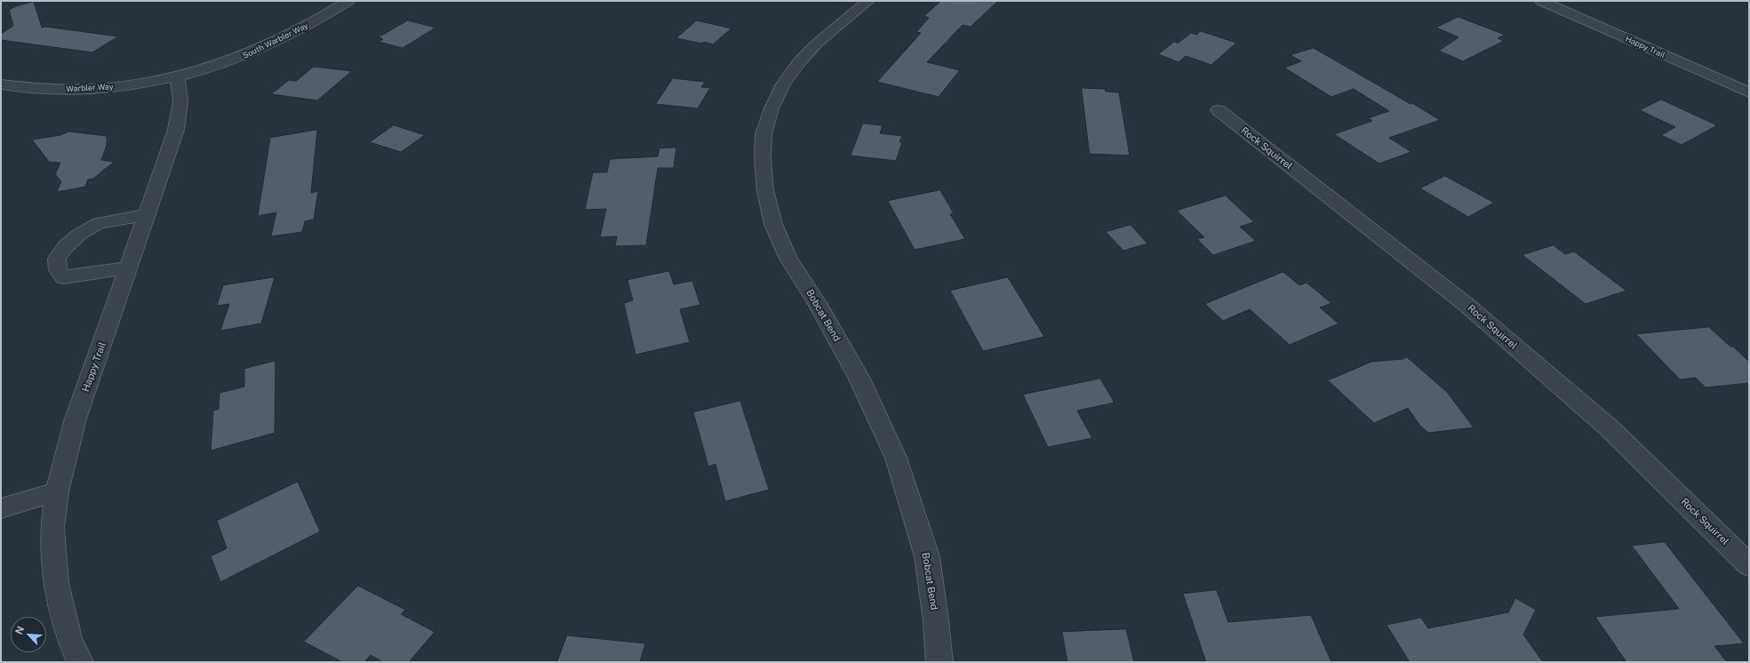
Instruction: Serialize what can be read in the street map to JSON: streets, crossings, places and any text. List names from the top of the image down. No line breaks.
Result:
{"streets":{"street":["South Warbler Way","Happy Trail","Warbler Way","Rock Squirrel","Bobcat Bend"]},"crossings":[["South Warbler Way","Happy Trail"],["South Warbler Way","Warbler Way"],["Happy Trail","Warbler Way"]],"north":"top left"}
